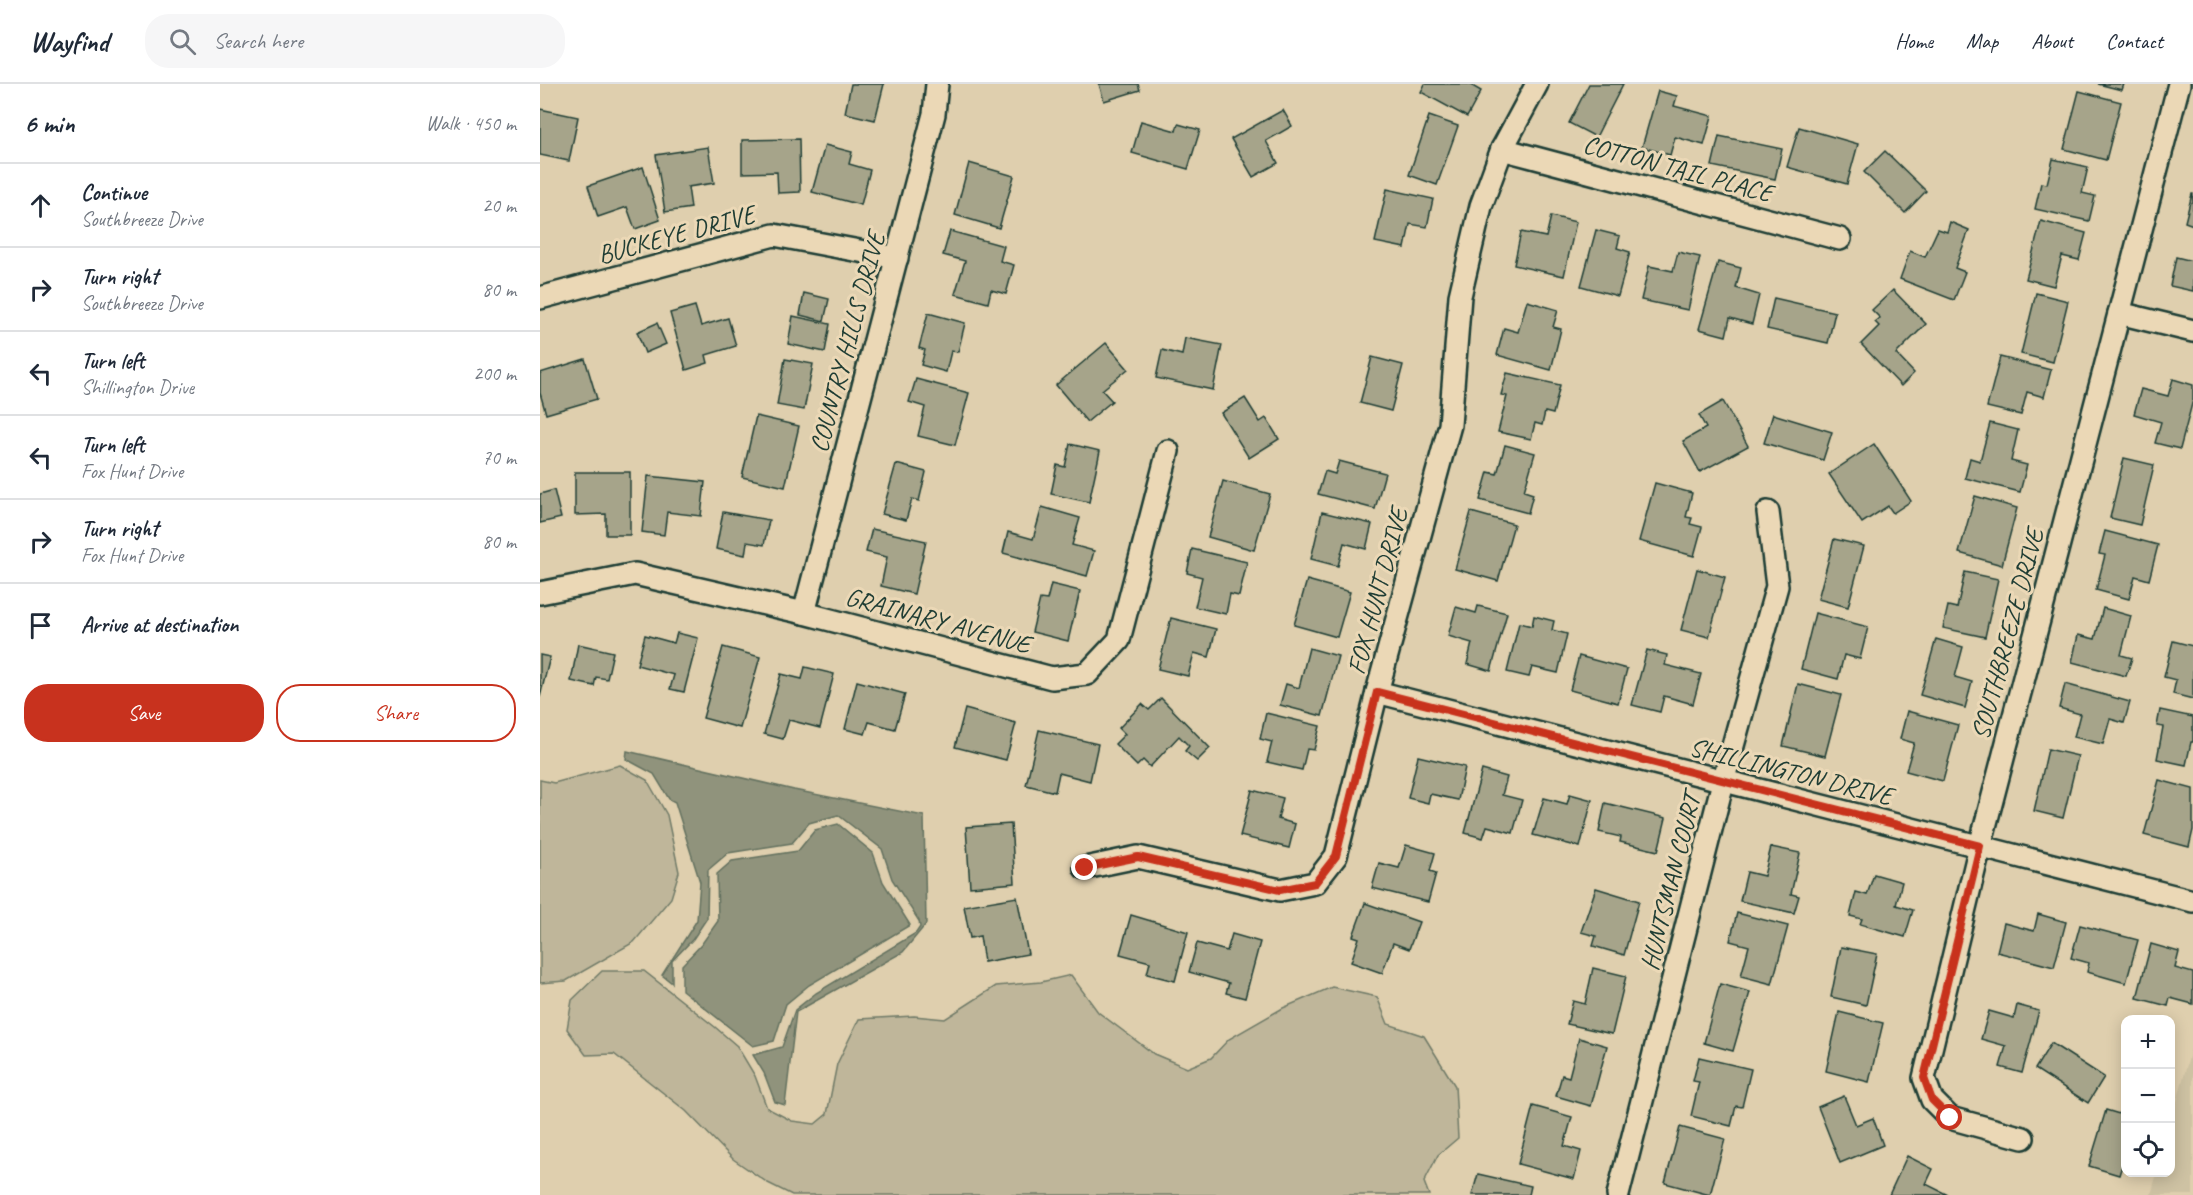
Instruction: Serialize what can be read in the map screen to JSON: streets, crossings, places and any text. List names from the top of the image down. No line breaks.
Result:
{"streets":{"street":["COTTON TAIL PLACE","BUCKEYE DRIVE","COUNTRY HILLS DRIVE","FOX HUNT DRIVE","GRAINARY AVENUE","SOUTHBREEZE DRIVE","SHILLINGTON DRIVE","HUNTSMAN COURT"]},"crossings":[["COTTON TAIL PLACE","FOX HUNT DRIVE"],["BUCKEYE DRIVE","COUNTRY HILLS DRIVE"],["COUNTRY HILLS DRIVE","GRAINARY AVENUE"],["FOX HUNT DRIVE","SHILLINGTON DRIVE"],["SOUTHBREEZE DRIVE","SHILLINGTON DRIVE"],["SHILLINGTON DRIVE","HUNTSMAN COURT"]],"page":{"header":"Wayfind","search":"Search here","nav":["Home","Map","About","Contact"],"heading":["6 min","Walk · 450 m"],"list":[["Continue","Southbreeze Drive","20 m"],["Turn right","Southbreeze Drive","80 m"],["Turn left","Shillington Drive","200 m"],["Turn left","Fox Hunt Drive","70 m"],["Turn right","Fox Hunt Drive","80 m"],"Arrive at destination"],"buttons":["Save","Share"],"map_buttons":["+","−"]}}
